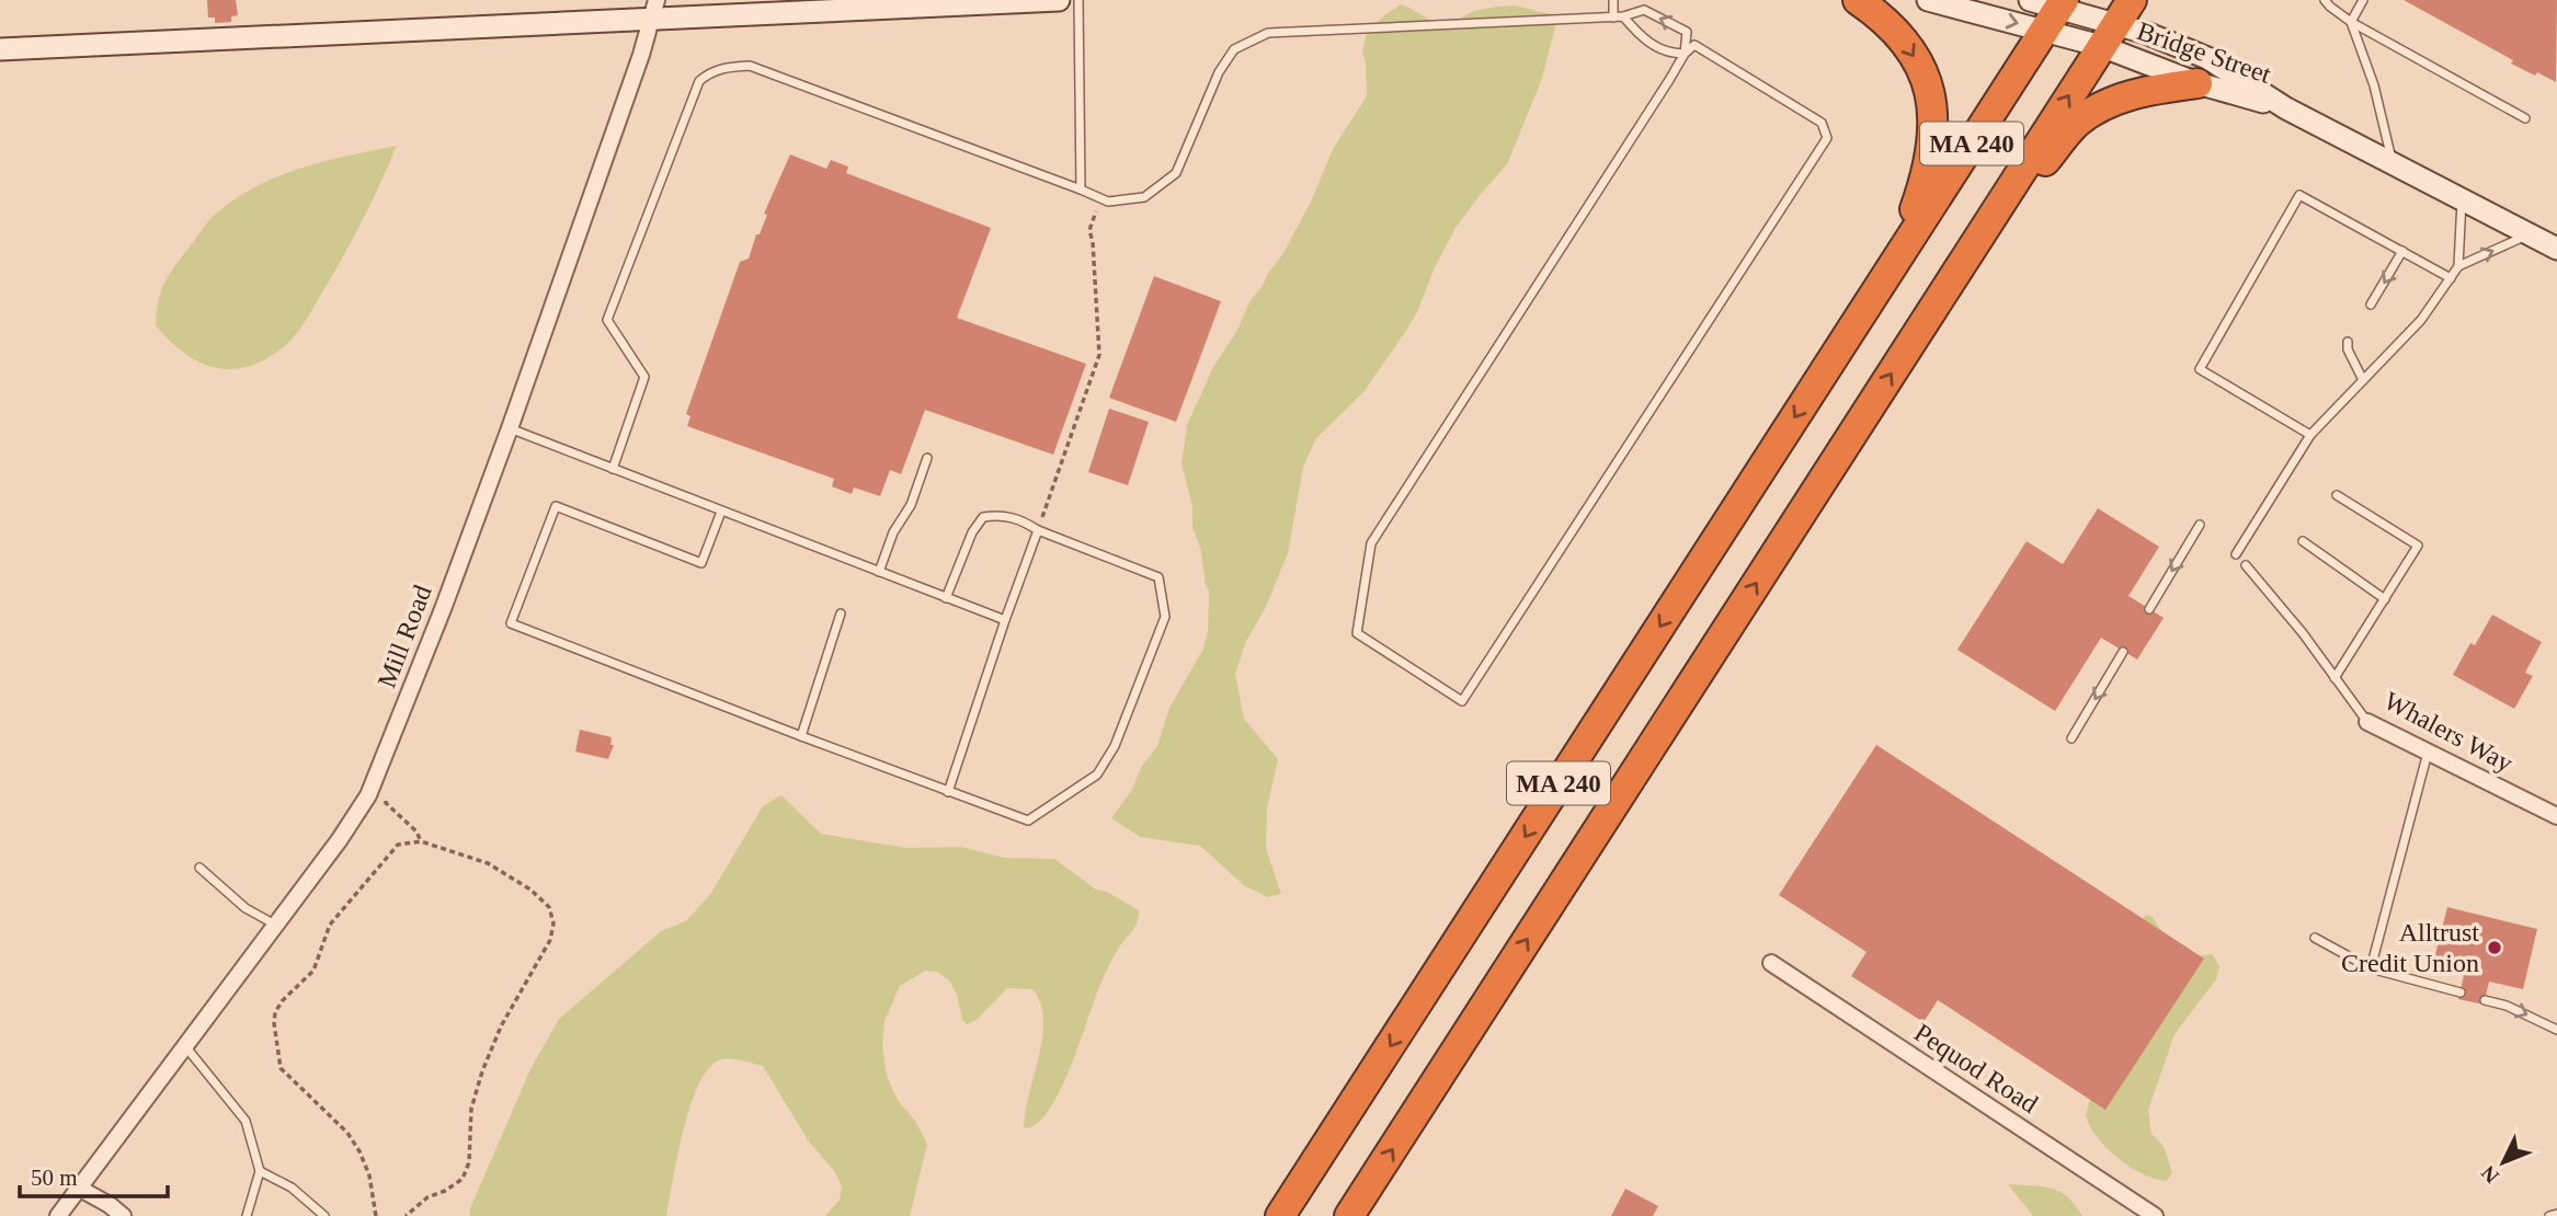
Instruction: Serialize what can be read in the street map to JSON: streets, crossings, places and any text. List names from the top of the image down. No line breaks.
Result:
{"streets":{"highway":["MA 240"],"street":["Bridge Street","Mill Road","Whalers Way","Pequod Road"]},"crossings":[["Bridge Street","MA 240"]],"places":["Alltrust Credit Union"],"scale_bar":"50 m","north":"bottom left"}
